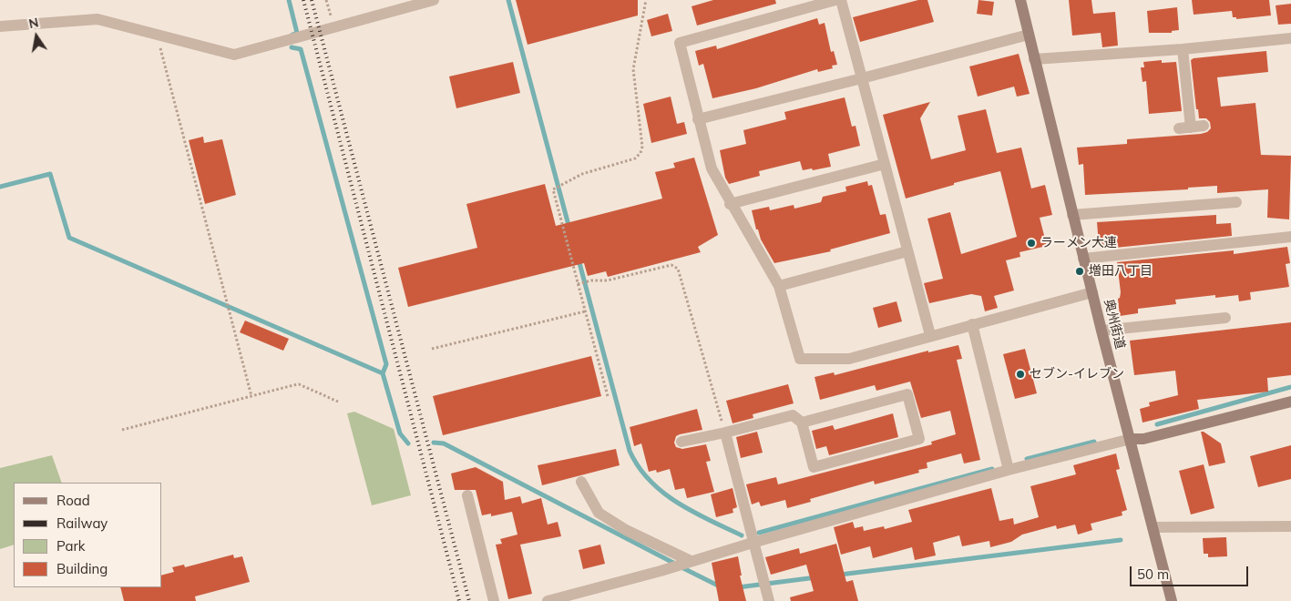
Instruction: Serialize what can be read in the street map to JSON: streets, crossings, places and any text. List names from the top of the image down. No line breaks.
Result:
{"streets":{"main road":["奥州街道"]},"places":["ラーメン大連","増田八丁目","セブン-イレブン"],"legend":["Road","Railway","Park","Building"],"scale_bar":"50 m","north":"top"}
